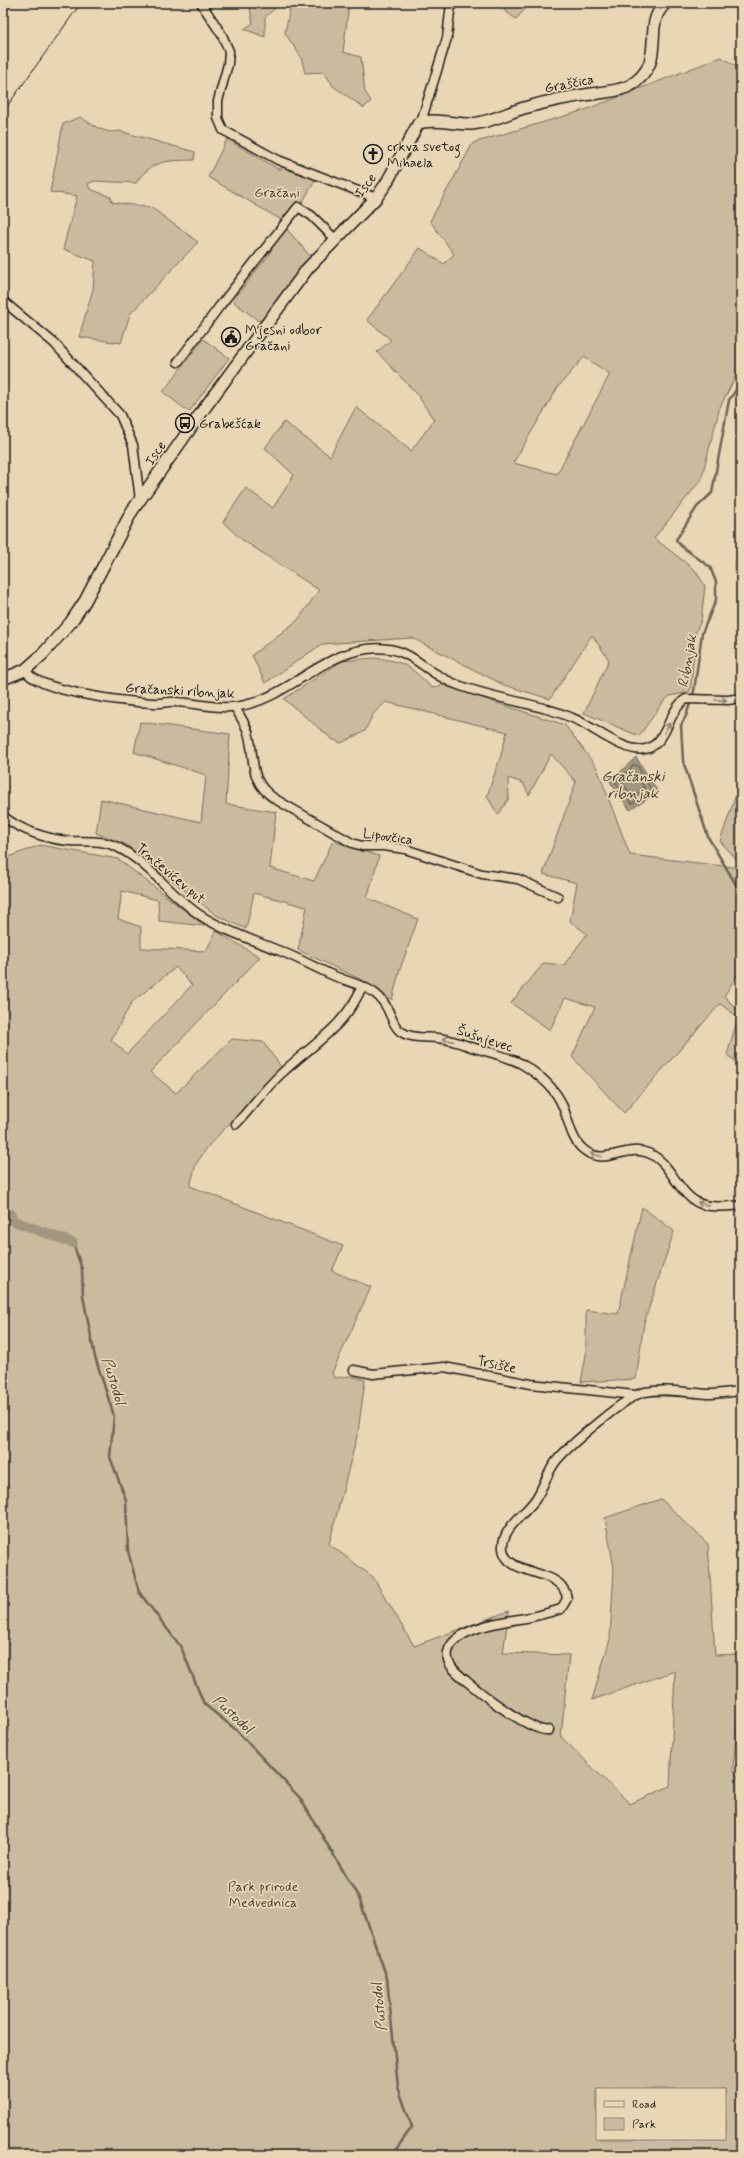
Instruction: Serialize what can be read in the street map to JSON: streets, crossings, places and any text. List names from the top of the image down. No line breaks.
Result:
{"streets":{"street":["Graščica","Isce","Gračanski ribnjak","Lipovčica","Trnčevićev put","Šušnjevec","Trsišče"]},"crossings":[["Graščica","Isce"],["Isce","Gračanski ribnjak"],["Gračanski ribnjak","Lipovčica"],["Trnčevićev put","Šušnjevec"]],"one_way":["Gračanski ribnjak","Šušnjevec"],"water":["Ribnjak","Gračanski ribnjak","Pustodol"],"parks":["Gračani","Park prirode Medvednica"],"places":{"church":["crkva svetog Mihaela"],"public building":["Mjesni odbor Gračani"],"bus stop":["Grabešćak"]},"legend":["Road","Park"]}
